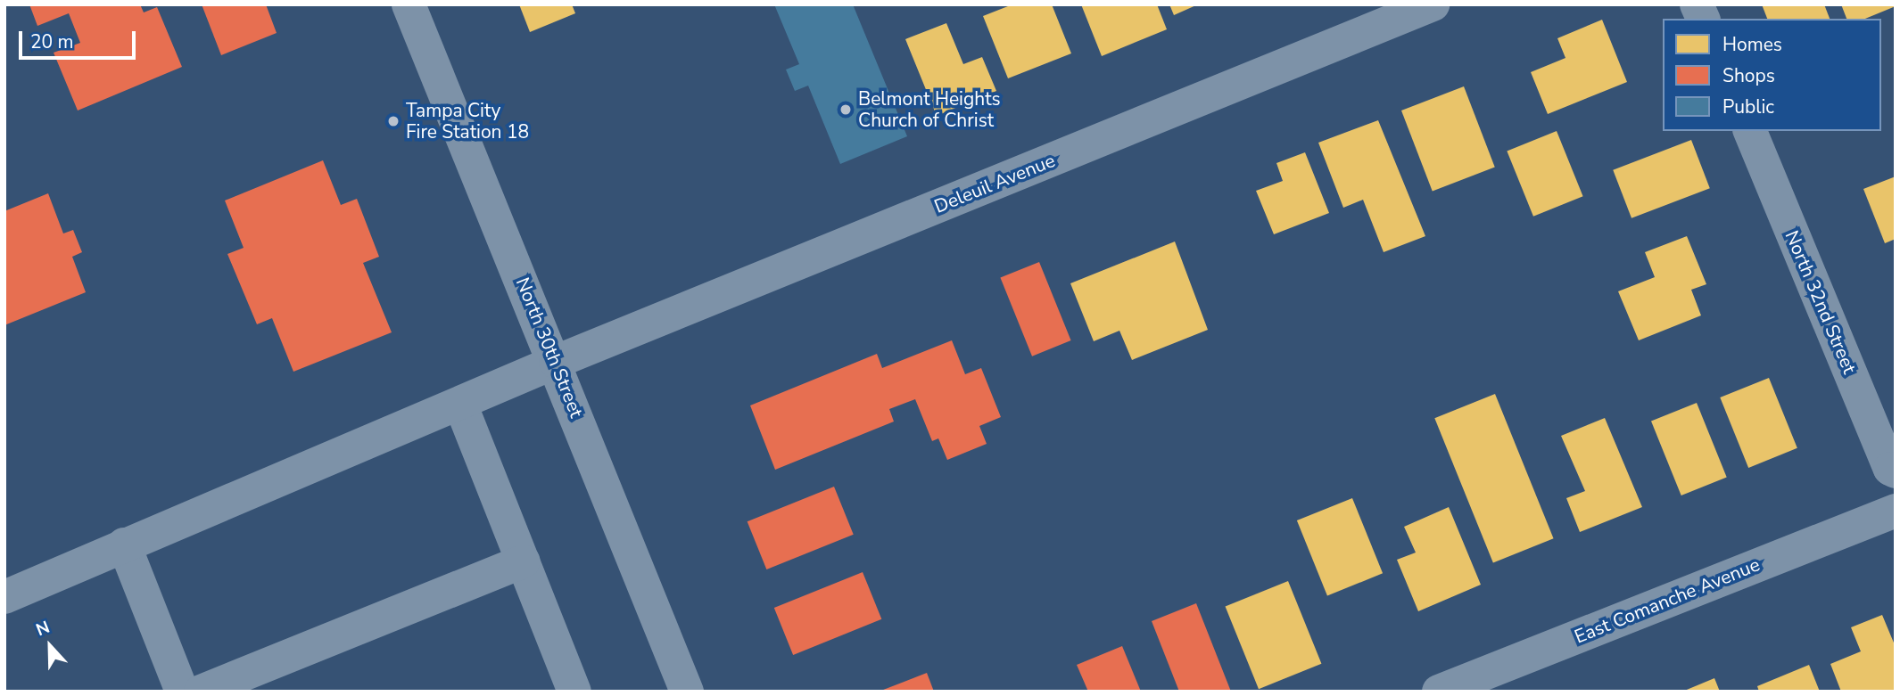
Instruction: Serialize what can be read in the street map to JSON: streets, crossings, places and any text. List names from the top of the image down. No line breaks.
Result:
{"streets":{"street":["Deleuil Avenue","North 32nd Street","North 30th Street","East Comanche Avenue"]},"crossings":[["Deleuil Avenue","North 30th Street"]],"places":["Belmont Heights Church of Christ","Tampa City Fire Station 18"],"legend":["Homes","Shops","Public"],"scale_bar":"20 m","north":"top"}
